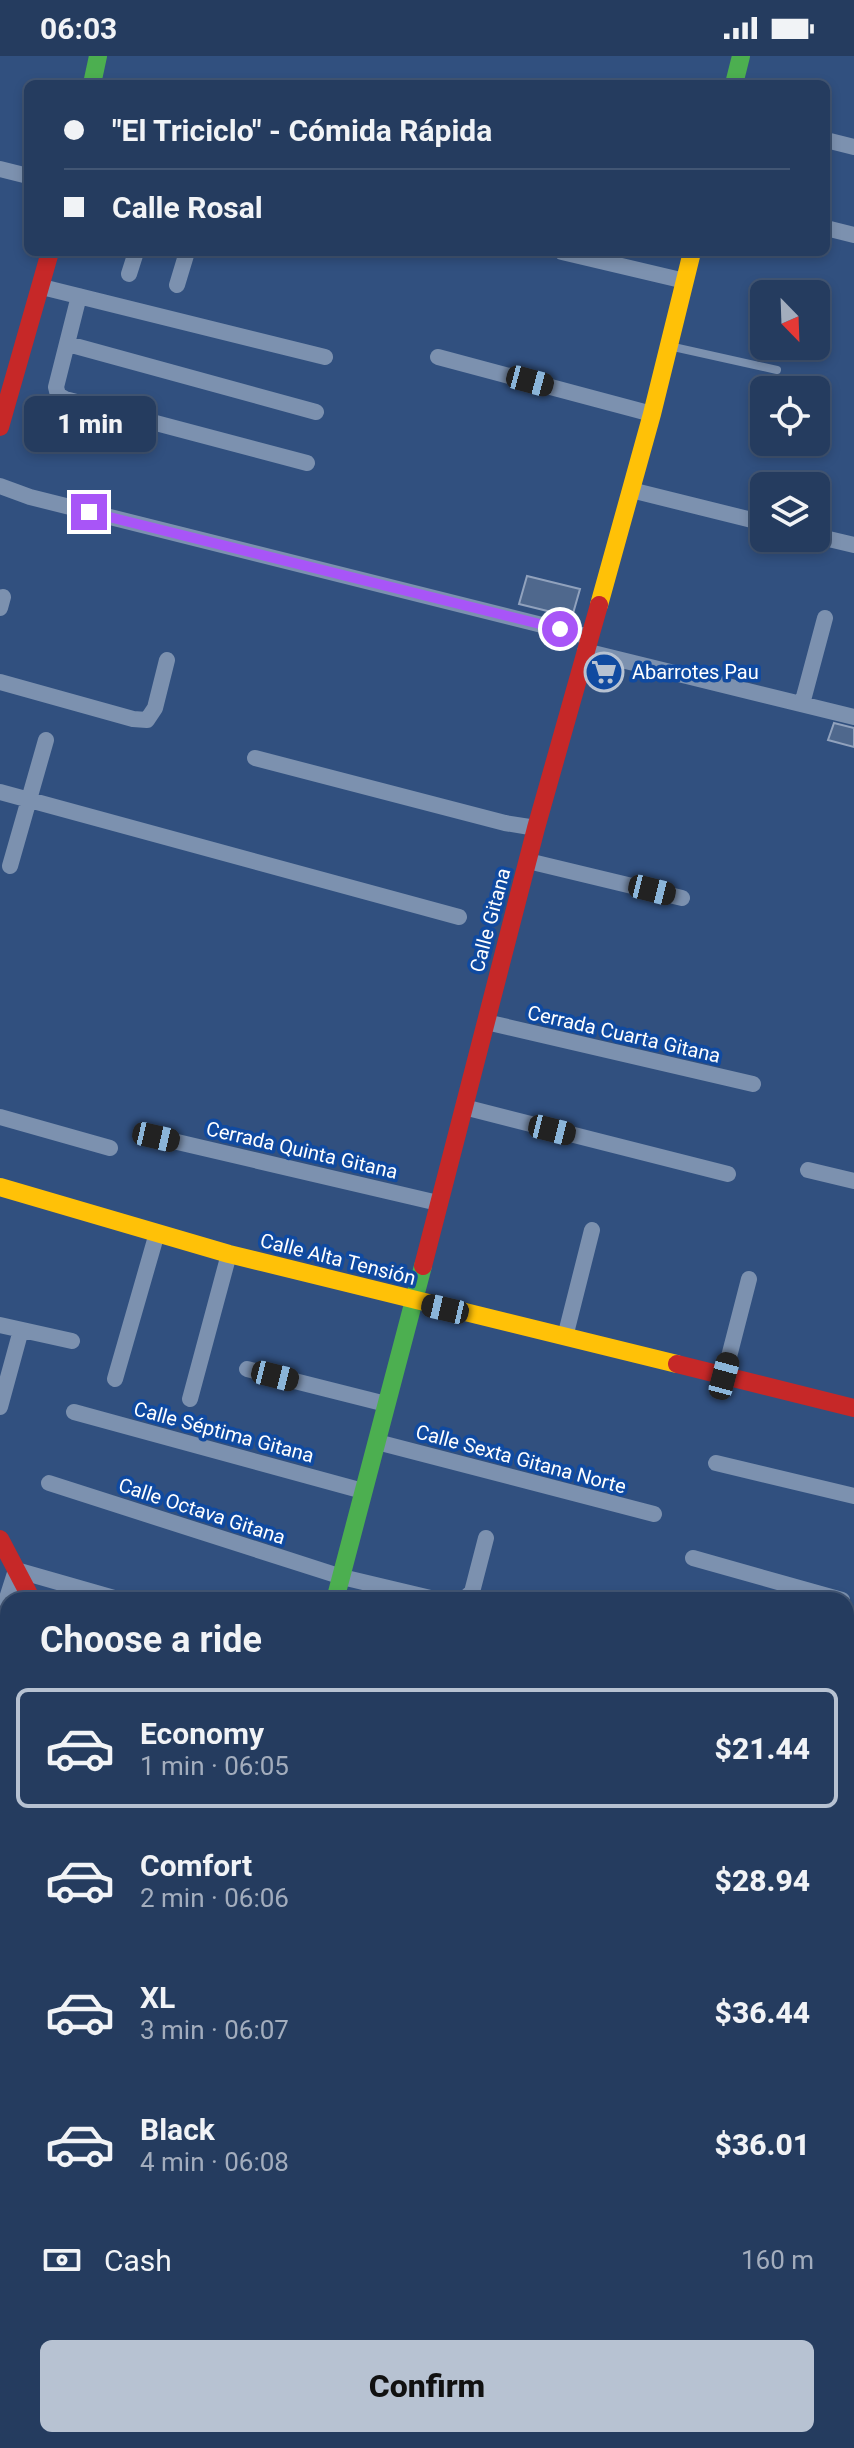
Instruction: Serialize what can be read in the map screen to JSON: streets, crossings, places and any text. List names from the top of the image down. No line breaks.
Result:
{"streets":{"street":["Calle Gitana","Cerrada Cuarta Gitana","Cerrada Quinta Gitana","Calle Alta Tensión","Calle Séptima Gitana","Calle Sexta Gitana Norte","Calle Octava Gitana"]},"crossings":[["Calle Gitana","Cerrada Cuarta Gitana"],["Calle Gitana","Cerrada Quinta Gitana"],["Calle Gitana","Calle Alta Tensión"],["Calle Gitana","Calle Séptima Gitana"],["Calle Gitana","Calle Sexta Gitana Norte"],["Calle Gitana","Calle Octava Gitana"]],"places":{"supermarket":["Abarrotes Pau"]},"north":"bottom right","page":{"status":"06:03","banner":["\"El Triciclo\" - Cómida Rápida","Calle Rosal"],"bubble":"1 min","heading":"Choose a ride","list":[{"name":"Economy","note":"1 min · 06:05","value":"$21.44"},{"name":"Comfort","note":"2 min · 06:06","value":"$28.94"},{"name":"XL","note":"3 min · 06:07","value":"$36.44"},{"name":"Black","note":"4 min · 06:08","value":"$36.01"}],"pay":["Cash","160 m"],"buttons":"Confirm"}}
